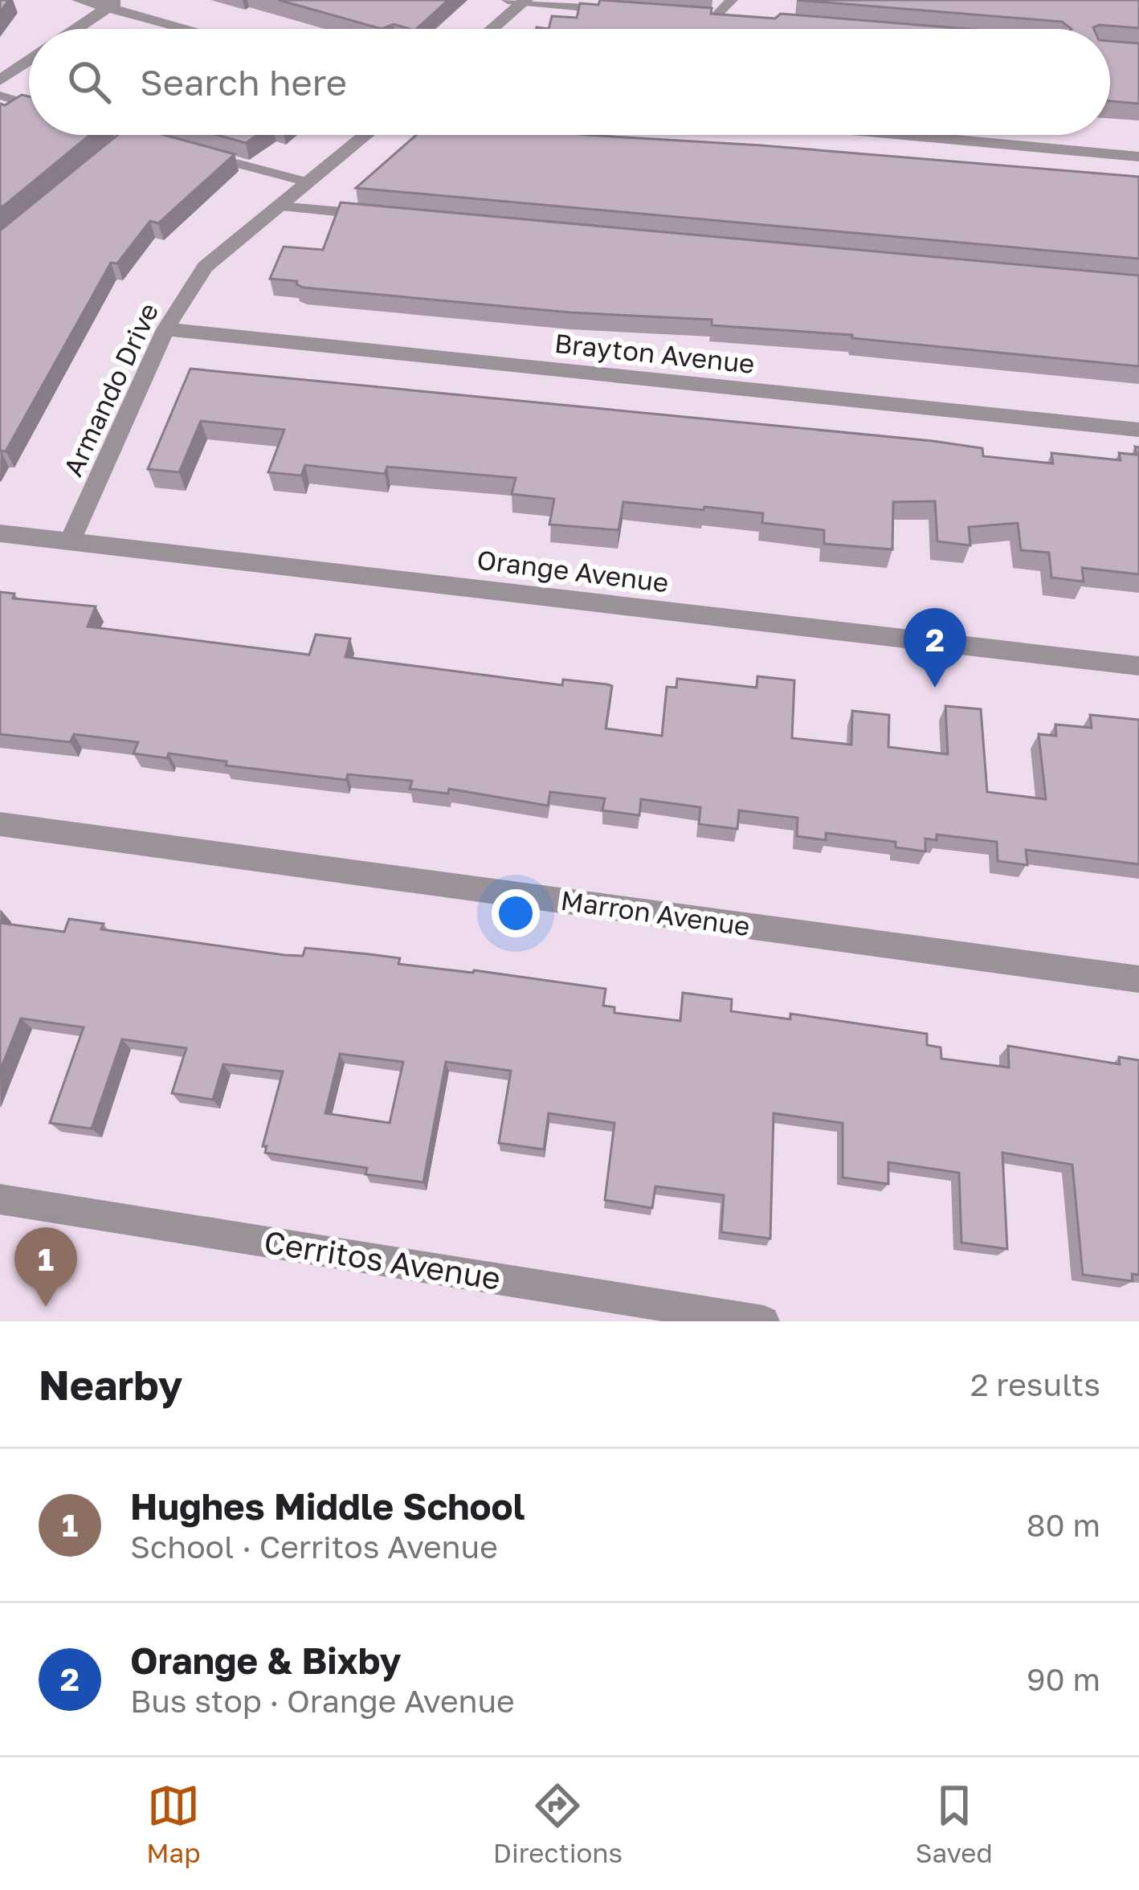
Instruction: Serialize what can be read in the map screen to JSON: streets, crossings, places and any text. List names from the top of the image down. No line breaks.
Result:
{"streets":{"street":["Brayton Avenue","Armando Drive","Orange Avenue","Marron Avenue","Cerritos Avenue"]},"crossings":[["Brayton Avenue","Armando Drive"],["Armando Drive","Orange Avenue"]],"page":{"search":"Search here","pins":["2","1"],"heading":["Nearby","2 results"],"list":[{"mark":"1","name":"Hughes Middle School","note":"School · Cerritos Avenue","value":"80 m"},{"mark":"2","name":"Orange & Bixby","note":"Bus stop · Orange Avenue","value":"90 m"}],"nav":["Map","Directions","Saved"]}}
